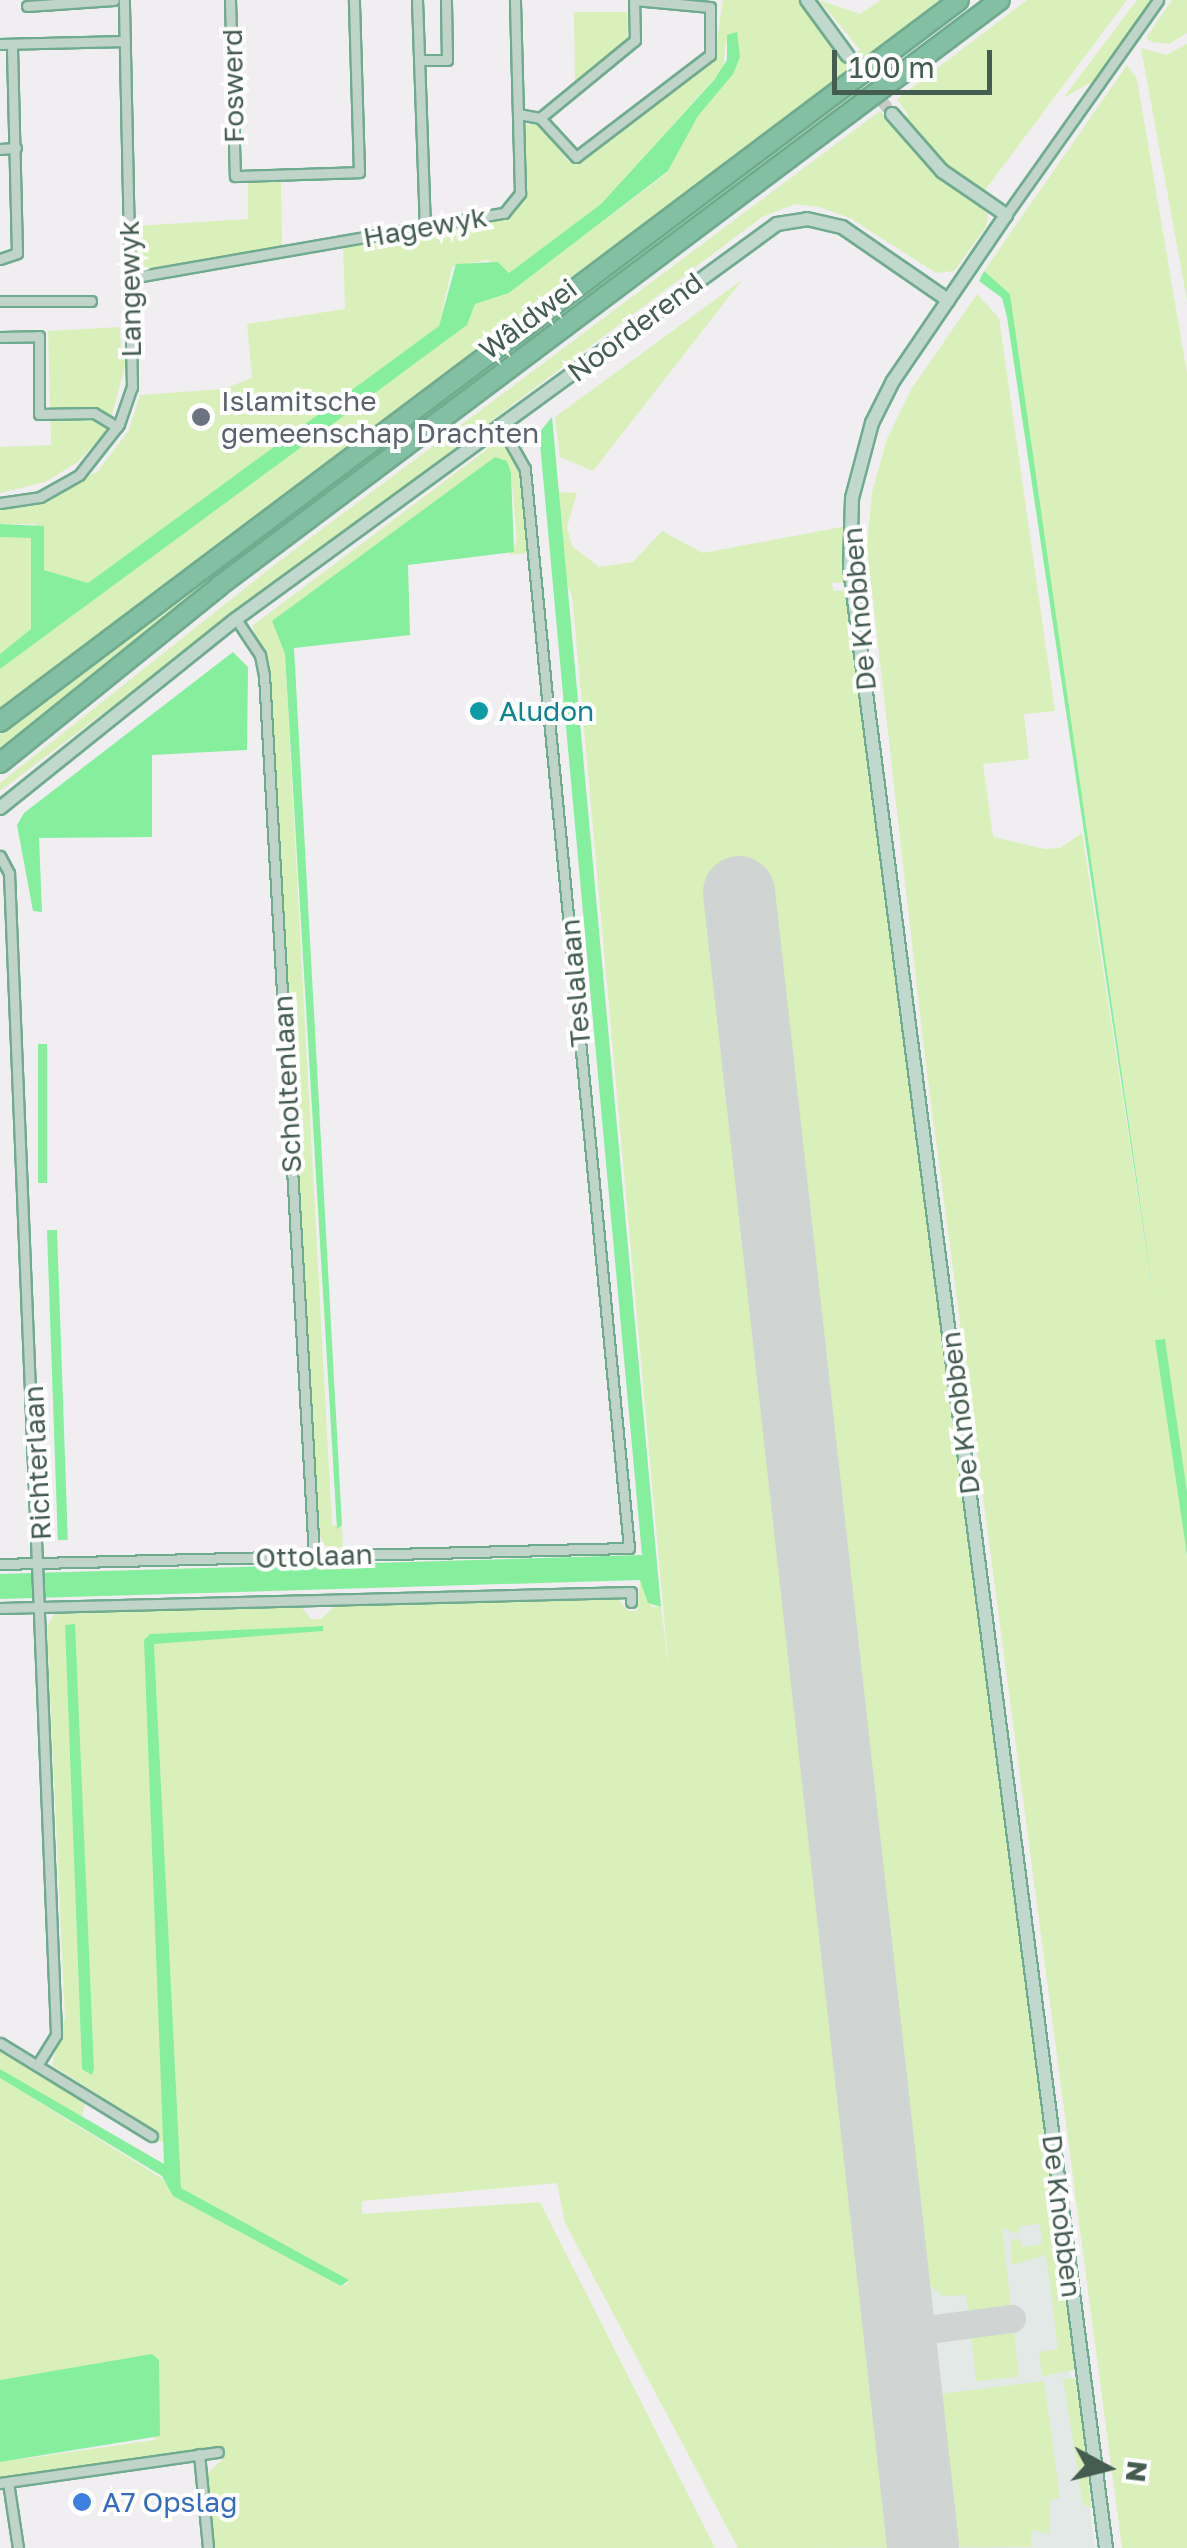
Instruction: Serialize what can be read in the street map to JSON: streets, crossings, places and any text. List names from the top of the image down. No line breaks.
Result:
{"streets":{"highway":["Wâldwei"],"street":["Foswerd","Hagewyk","Langewyk","Noorderend","De Knobben","Teslalaan","Scholtenlaan","Richterlaan","Ottolaan"]},"crossings":[["Hagewyk","Langewyk"],["Noorderend","De Knobben"],["Noorderend","Teslalaan"],["Noorderend","Scholtenlaan"],["Teslalaan","Ottolaan"],["Scholtenlaan","Ottolaan"],["Richterlaan","Ottolaan"]],"places":["Islamitsche gemeenschap Drachten","Aludon","A7 Opslag"],"scale_bar":"100 m","north":"right"}
